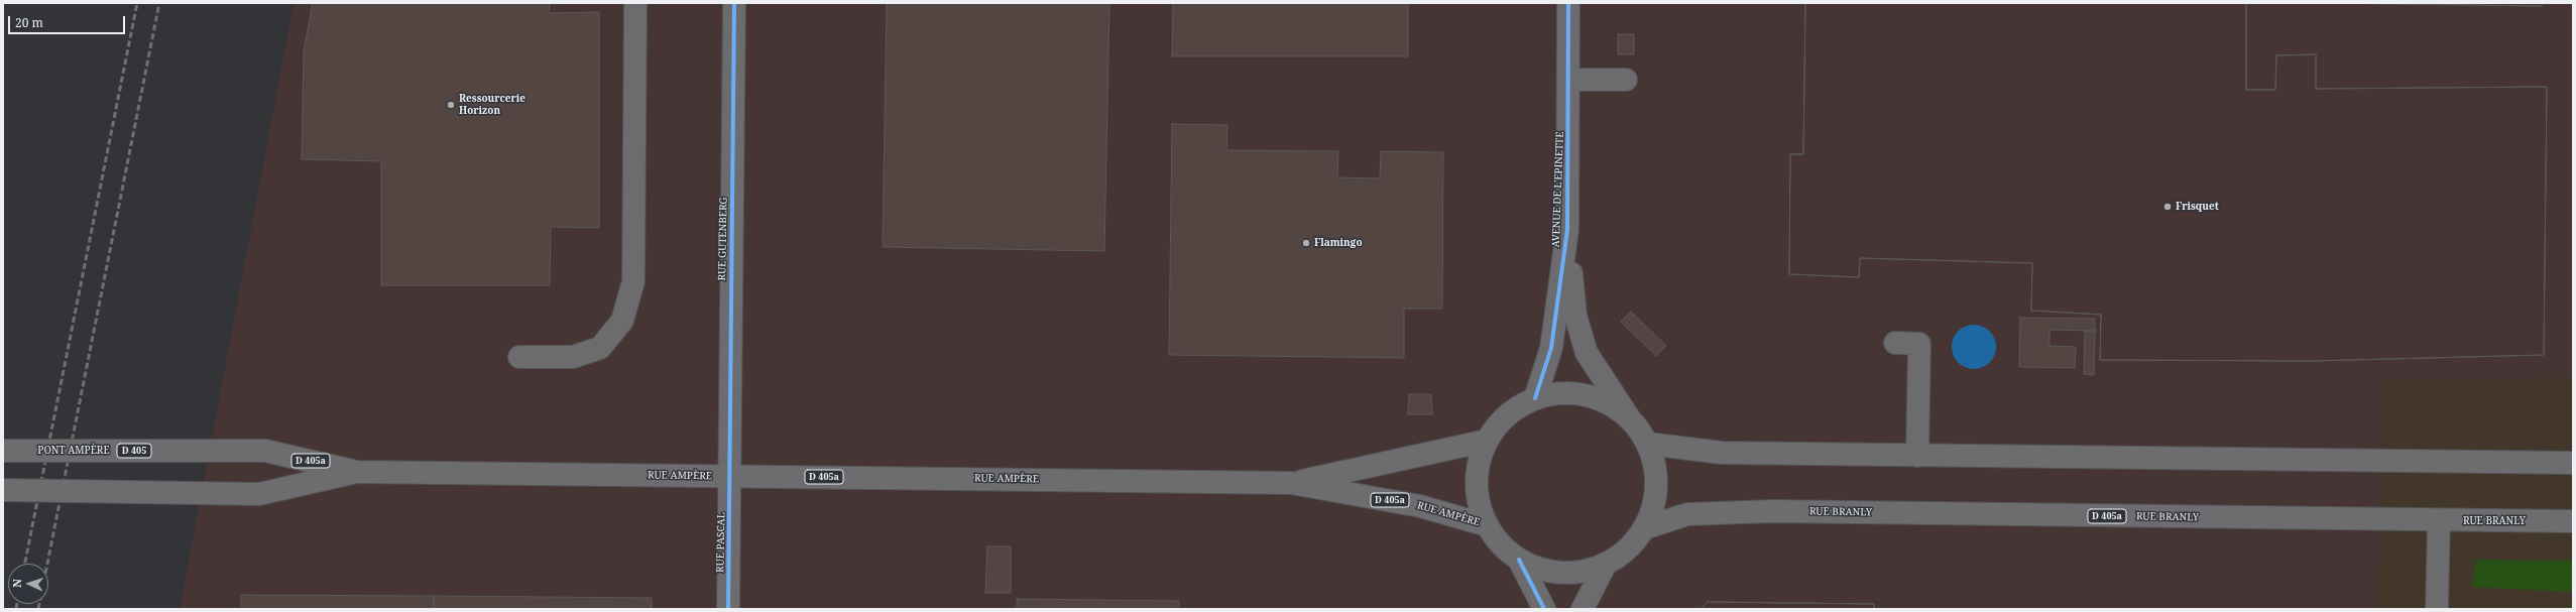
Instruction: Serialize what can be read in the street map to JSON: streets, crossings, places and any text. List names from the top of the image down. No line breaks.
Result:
{"streets":{"main road":["PONT AMPÈRE","D 405","D 405a","RUE AMPÈRE","RUE BRANLY"],"street":["AVENUE DE L'EPINETTE","RUE GUTENBERG","RUE PASCAL"]},"crossings":[["RUE GUTENBERG","RUE AMPÈRE"],["RUE GUTENBERG","RUE PASCAL"],["PONT AMPÈRE","RUE AMPÈRE"],["RUE AMPÈRE","RUE PASCAL"]],"places":["Ressourcerie Horizon","Frisquet","Flamingo"],"scale_bar":"20 m","north":"left"}
